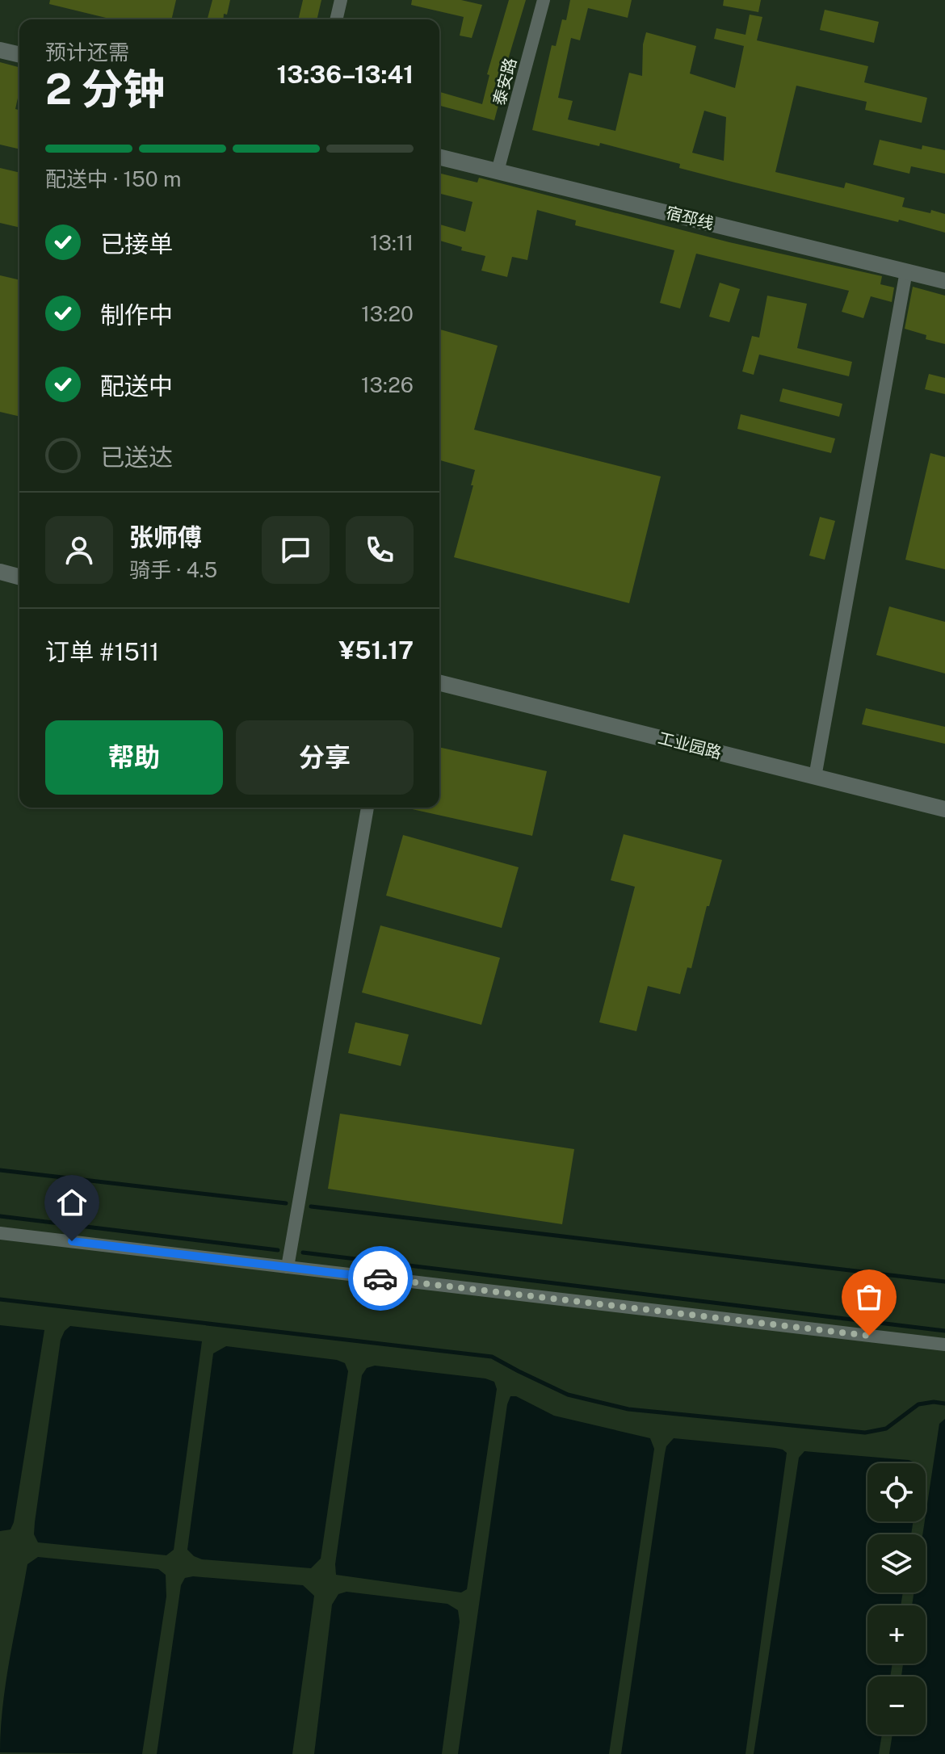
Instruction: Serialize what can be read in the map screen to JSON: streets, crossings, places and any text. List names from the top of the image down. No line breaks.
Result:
{"streets":{"street":["泰安路","宿邳线","工业园路"]},"crossings":[["泰安路","宿邳线"]],"page":{"heading":["2 分钟","预计还需","13:36–13:41"],"panel":["张师傅","骑手 · 4.5","订单 #1511","¥51.17"],"bar":"配送中 · 150 m","list":[["已接单","13:11"],["制作中","13:20"],["配送中","13:26"],"已送达"],"buttons":["帮助","分享"],"map_buttons":["+","−"]}}
